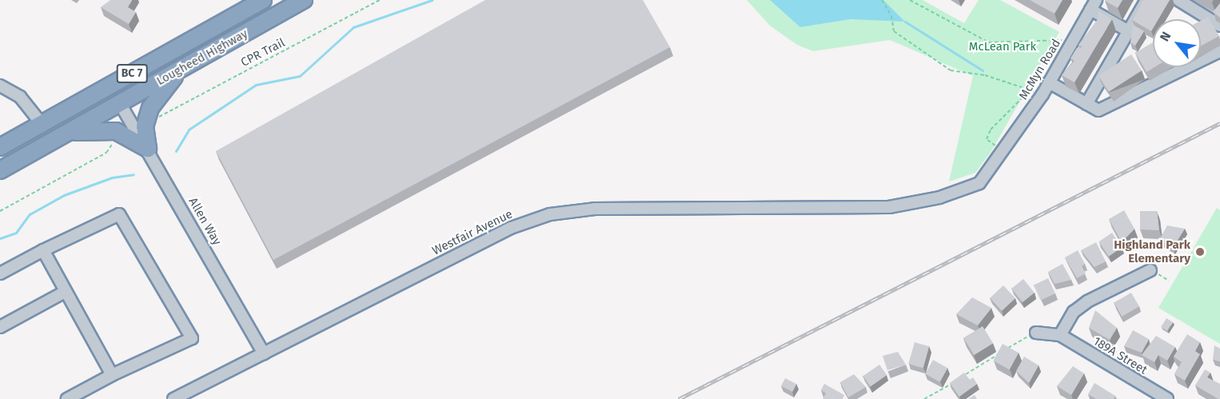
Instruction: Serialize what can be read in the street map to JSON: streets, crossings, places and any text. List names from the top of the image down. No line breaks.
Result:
{"streets":{"highway":["Lougheed Highway","BC 7"],"street":["McMyn Road","Allen Way","Westfair Avenue","189A Street"],"path":["CPR Trail"]},"crossings":[["Lougheed Highway","Allen Way"],["McMyn Road","Westfair Avenue"],["Allen Way","Westfair Avenue"]],"parks":["McLean Park"],"places":["Highland Park Elementary"],"north":"top left"}
